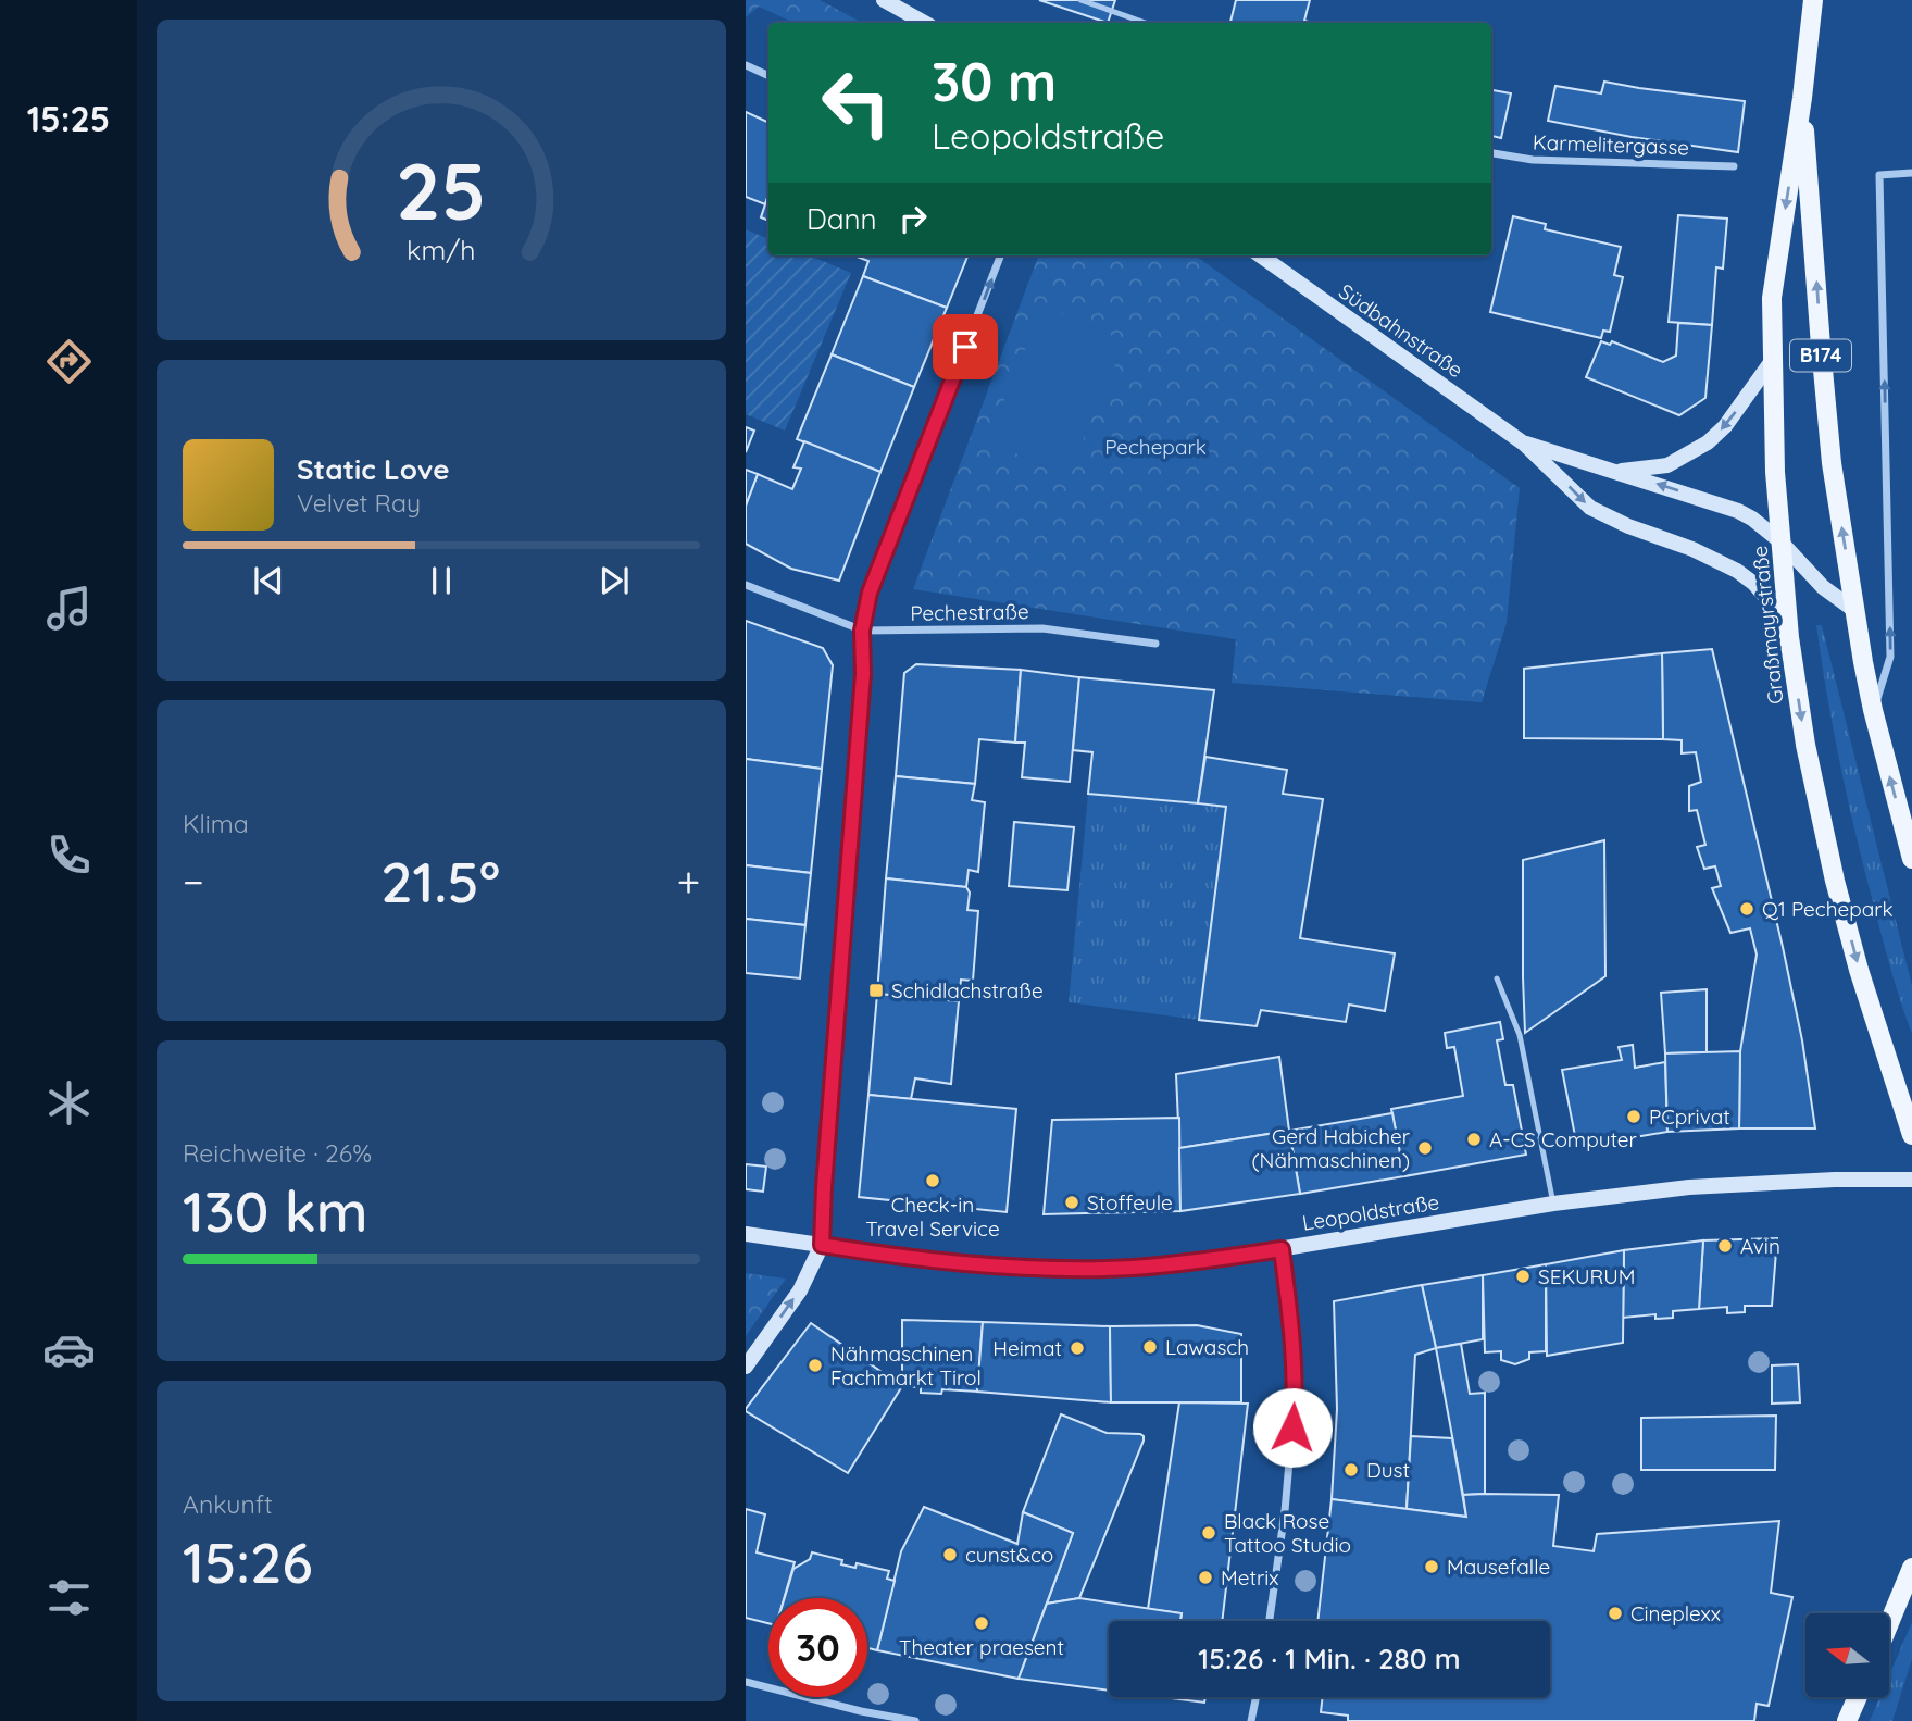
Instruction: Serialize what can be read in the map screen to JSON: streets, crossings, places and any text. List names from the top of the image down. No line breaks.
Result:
{"streets":{"main road":["B174","Graßmayrstraße"],"street":["Karmelitergasse","Südbahnstraße","Pechestraße","Leopoldstraße"]},"parks":["Pechepark"],"places":{"other":["Q1 Pechepark","PCprivat","A-CS Computer","Gerd Habicher (Nähmaschinen)","Check-in Travel Service","Stoffeule","Avin","SEKURUM","Lawasch","Heimat","Nähmaschinen Fachmarkt Tirol","Dust","Black Rose Tattoo Studio","cunst&co","Mausefalle","Metrix","Cineplexx","Theater praesent"],"transit":["Schidlachstraße"]},"north":"left","page":{"tabs":"15:25","turn":["30 m","Leopoldstraße"],"then":"Dann","song":["Static Love","Velvet Ray"],"tile":["Klima",["Reichweite · 26%","130 km"],["Ankunft","15:26"]],"heat":["−","21.5°","+"],"limit":"30","trip":"15:26 · 1 Min. · 280 m","gauge":["25","km/h"]}}
